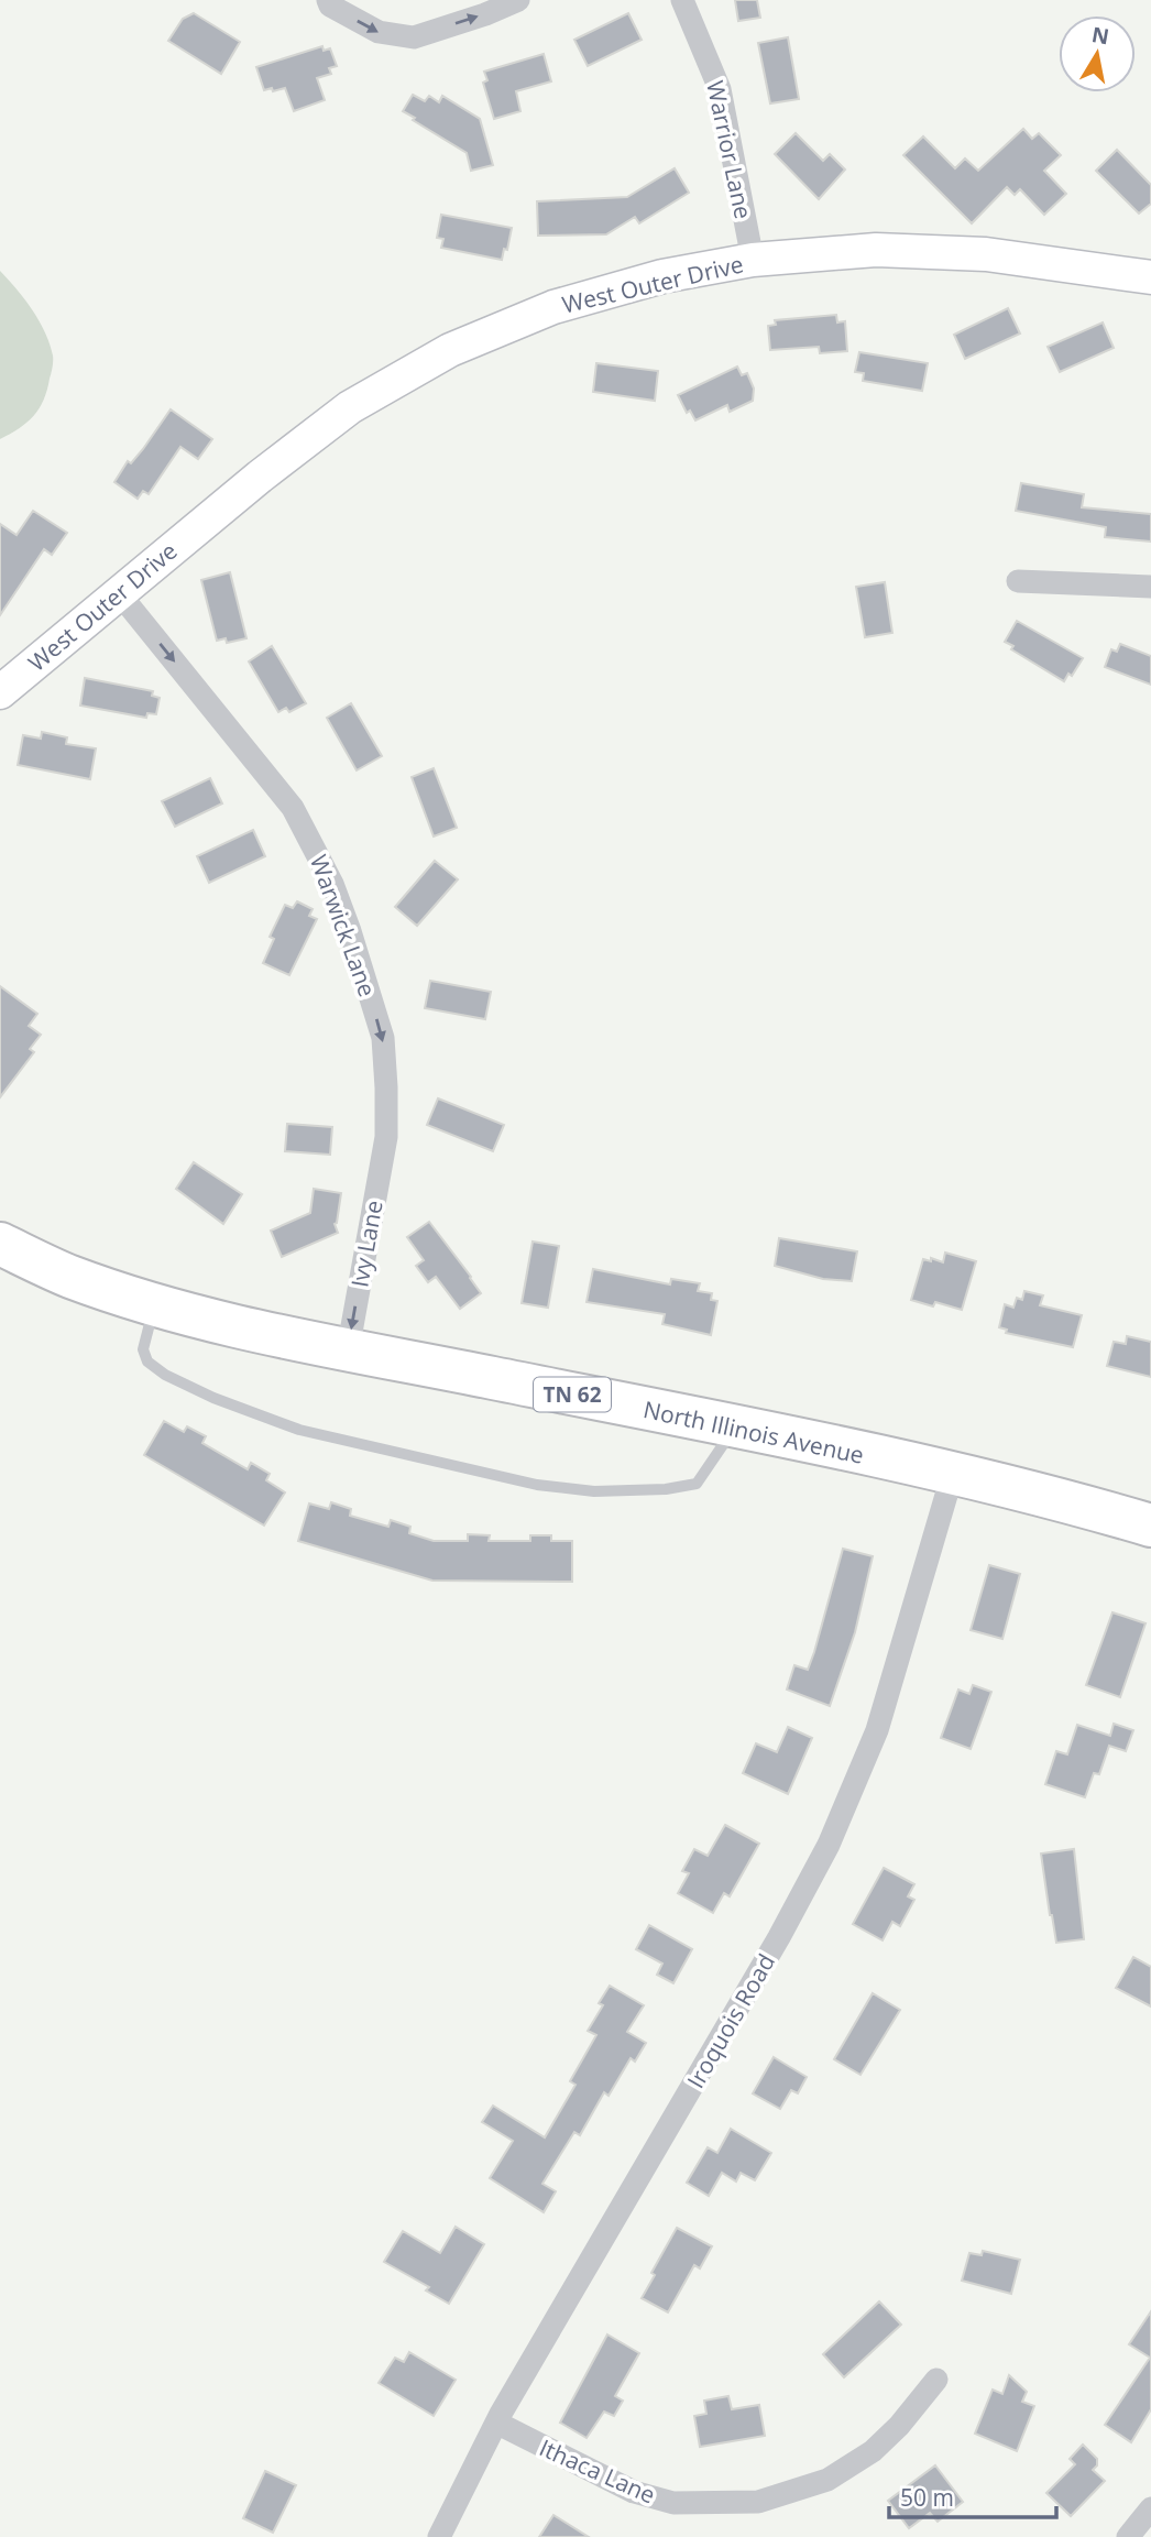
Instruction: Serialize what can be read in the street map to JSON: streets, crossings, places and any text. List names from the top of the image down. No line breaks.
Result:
{"streets":{"highway":["TN 62","North Illinois Avenue"],"street":["Warrior Lane","West Outer Drive","Warwick Lane","Ivy Lane","Iroquois Road","Ithaca Lane"]},"crossings":[["Warrior Lane","West Outer Drive"],["West Outer Drive","Warwick Lane"],["Warwick Lane","Ivy Lane"],["Ivy Lane","North Illinois Avenue"],["North Illinois Avenue","Iroquois Road"],["Iroquois Road","Ithaca Lane"]],"one_way":["Warwick Lane","Ivy Lane"],"scale_bar":"50 m","north":"top"}
